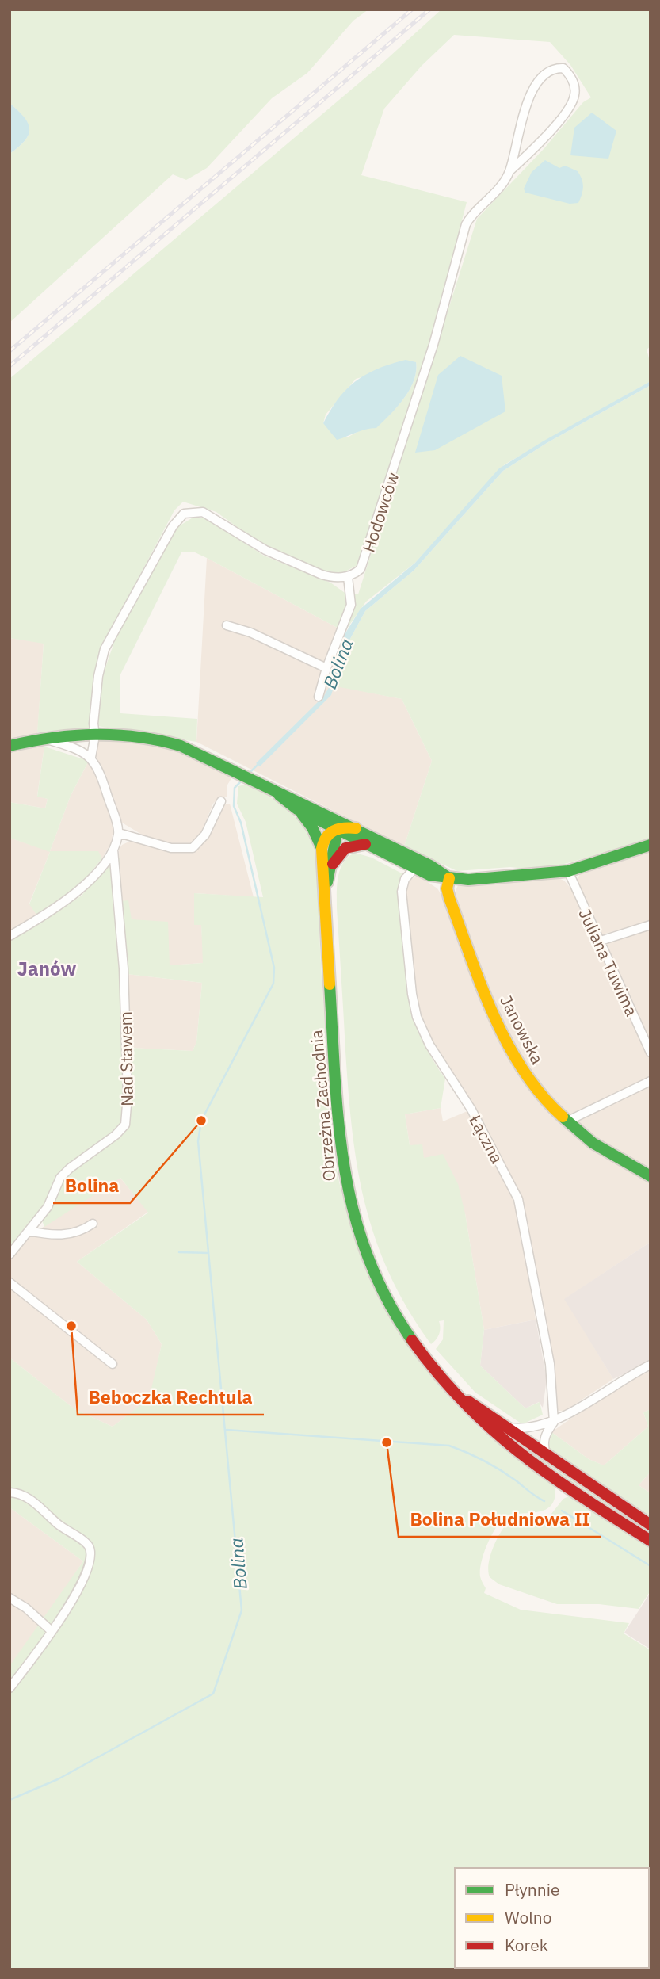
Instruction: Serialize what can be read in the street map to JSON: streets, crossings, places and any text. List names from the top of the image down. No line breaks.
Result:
{"streets":{"street":["Hodowców","Juliana Tuwima","Janowska","Nad Stawem","Obrzeżna Zachodnia","Łączna"]},"districts":["Janów"],"water":["Bolina"],"places":["Bolina","Beboczka Rechtula","Bolina Południowa II"],"legend":["Płynnie","Wolno","Korek"]}
